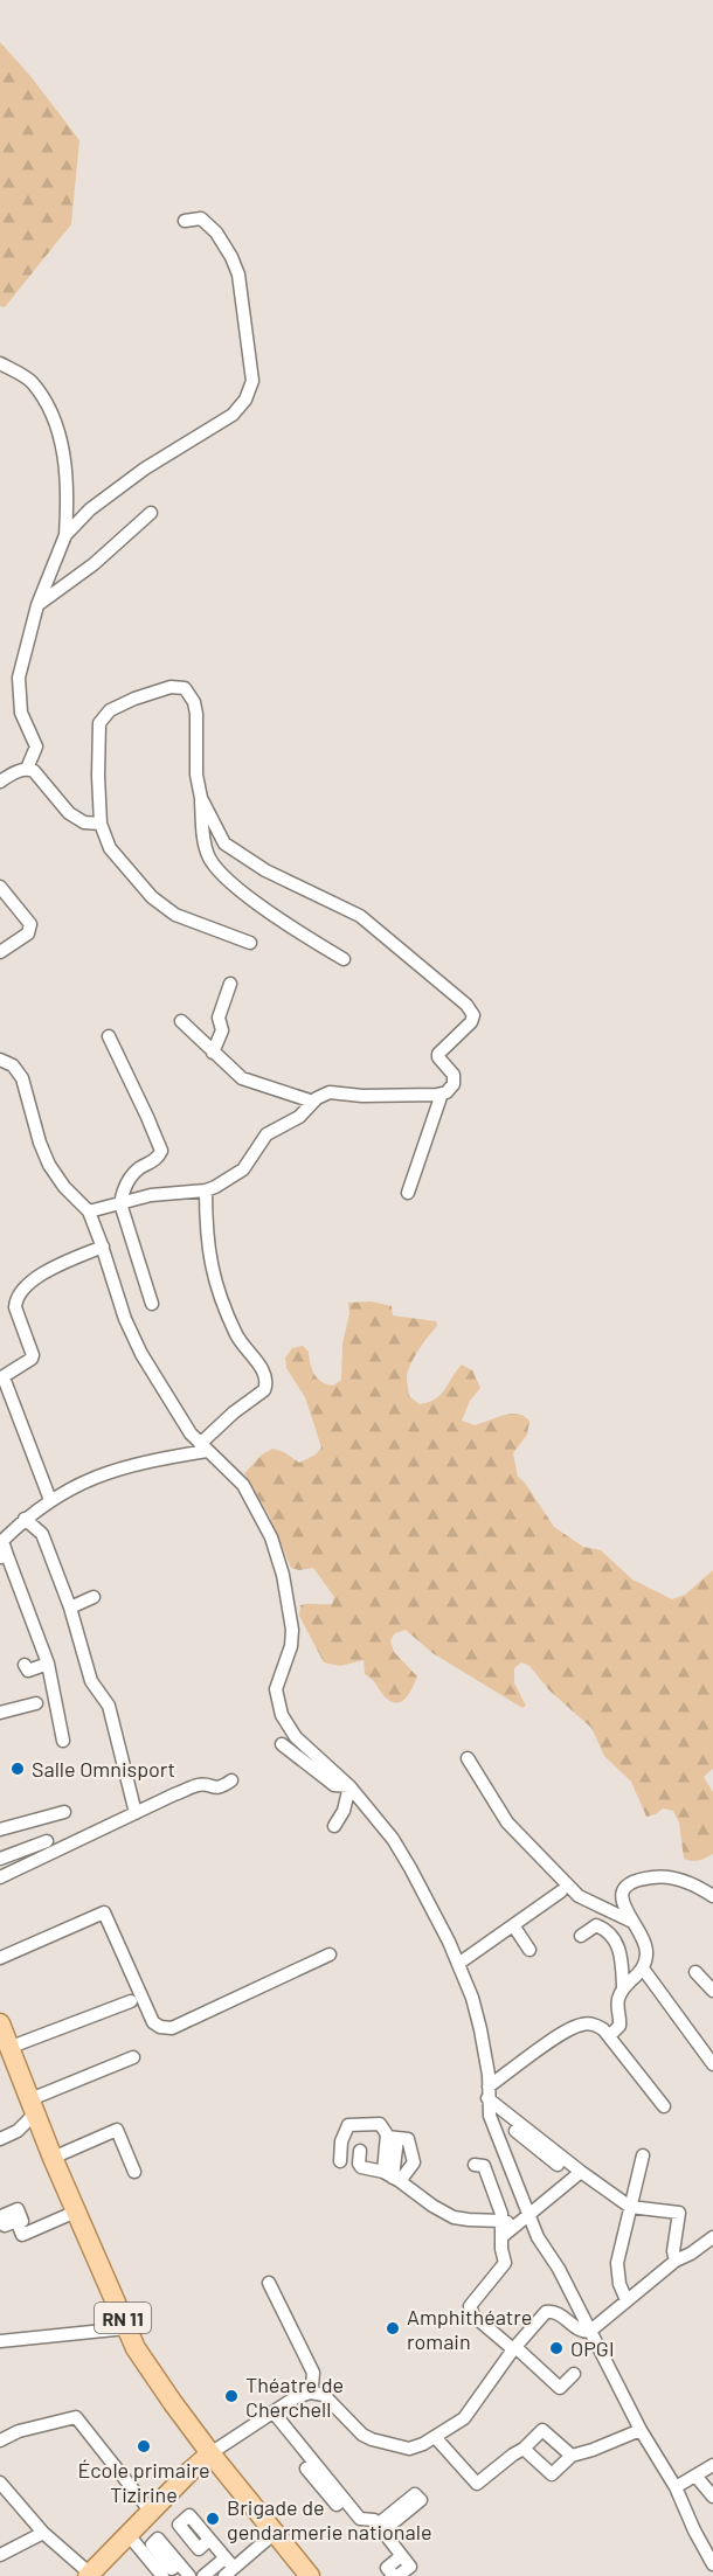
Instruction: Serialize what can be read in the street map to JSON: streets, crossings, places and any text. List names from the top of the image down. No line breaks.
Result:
{"streets":{"main road":["RN 11"]},"places":["Salle Omnisport","Amphithéatre romain","OPGI","Théatre de Cherchell","École primaire Tizirine","Brigade de gendarmerie nationale"]}
